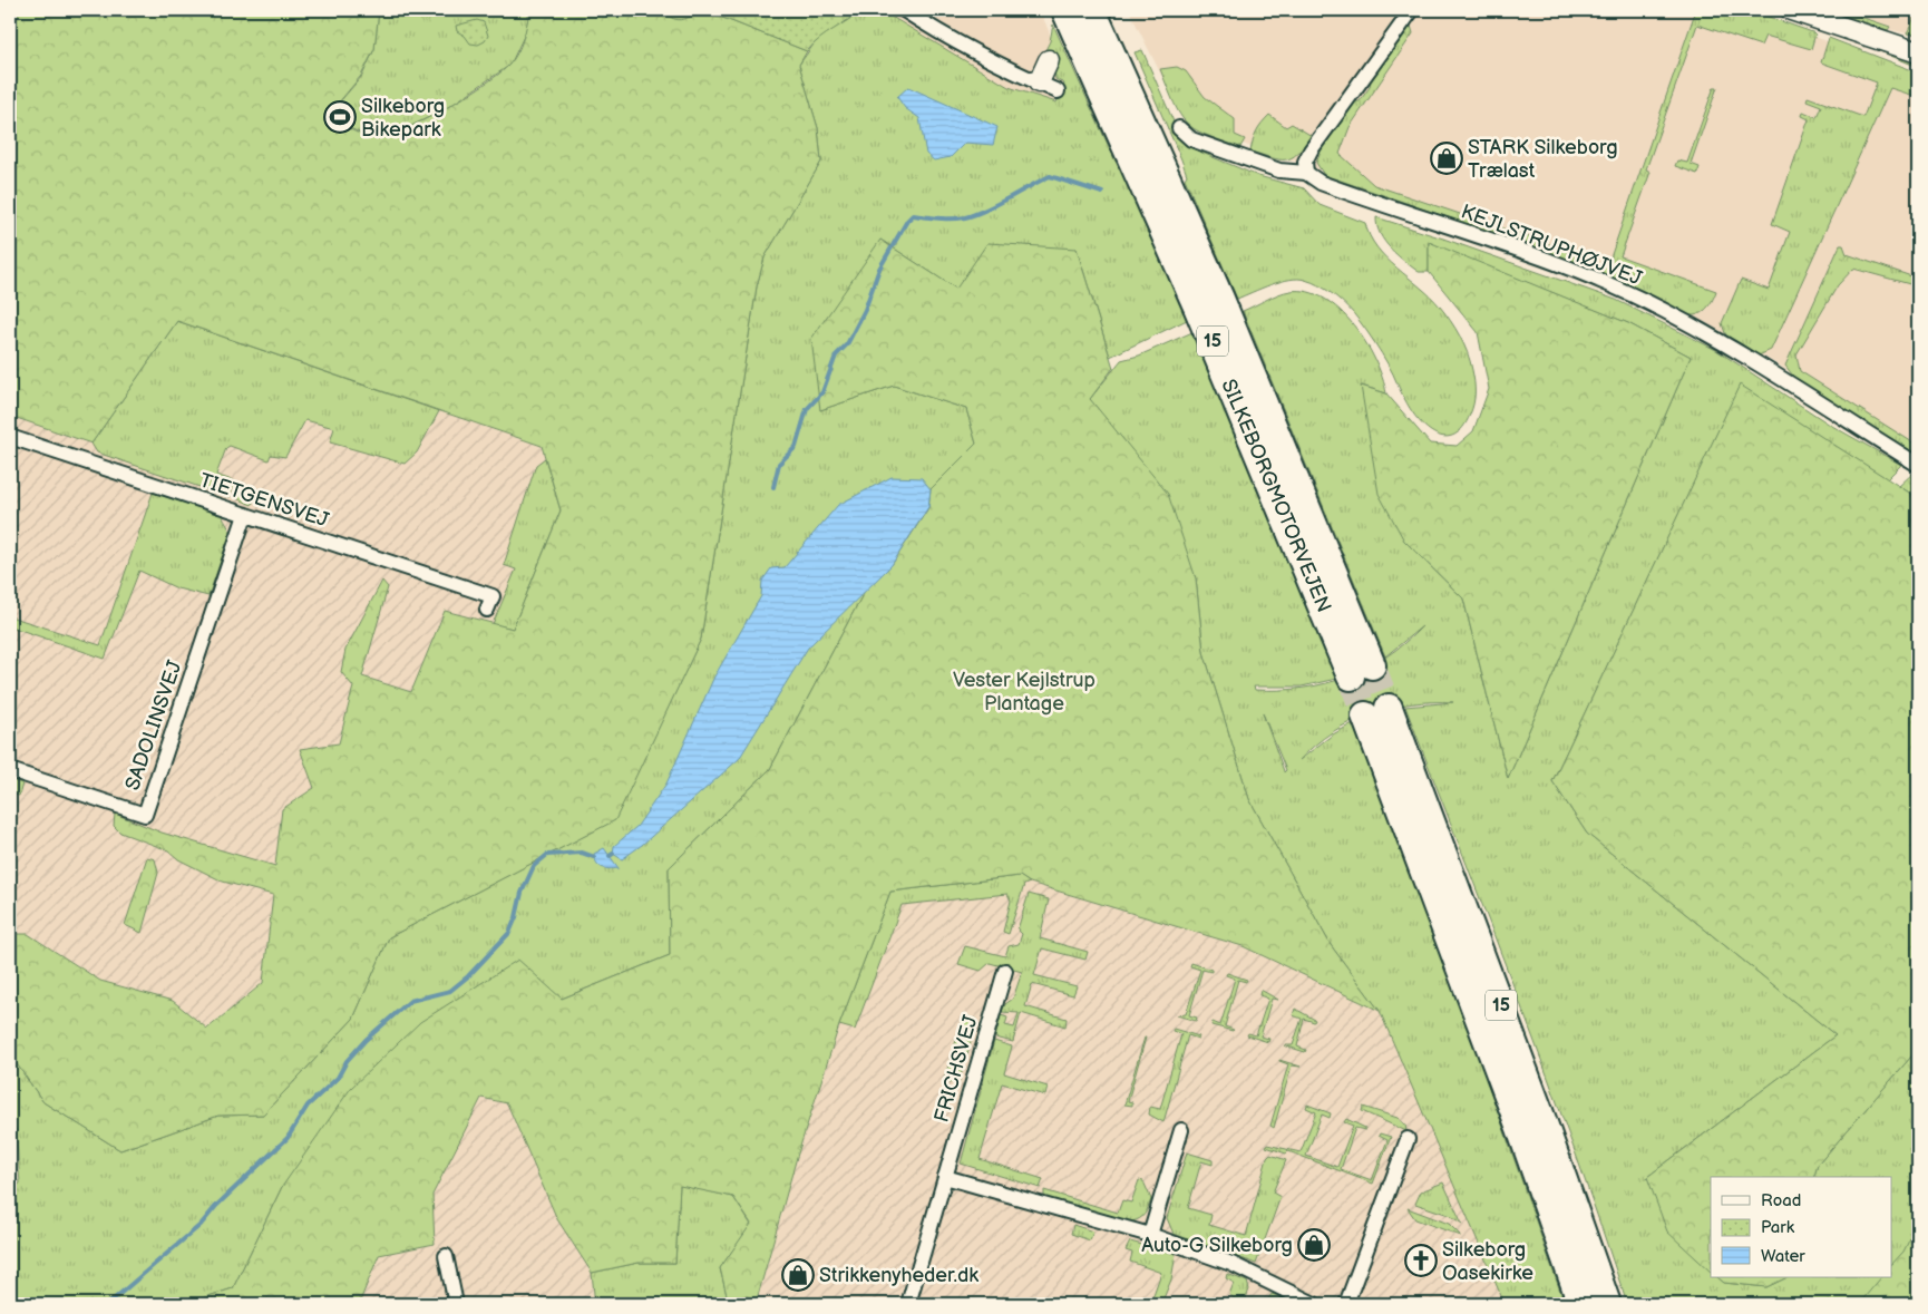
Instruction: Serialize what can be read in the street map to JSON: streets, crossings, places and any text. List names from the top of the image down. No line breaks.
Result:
{"streets":{"highway":["15","SILKEBORGMOTORVEJEN"],"street":["KEJLSTRUPHØJVEJ","TIETGENSVEJ","SADOLINSVEJ","FRICHSVEJ"]},"crossings":[["TIETGENSVEJ","SADOLINSVEJ"]],"parks":["Vester Kejlstrup Plantage"],"places":{"sports":["Silkeborg Bikepark"],"shop":["STARK Silkeborg Trælast","Auto-G Silkeborg","Strikkenyheder.dk"],"church":["Silkeborg Oasekirke"]},"legend":["Road","Park","Water"]}
